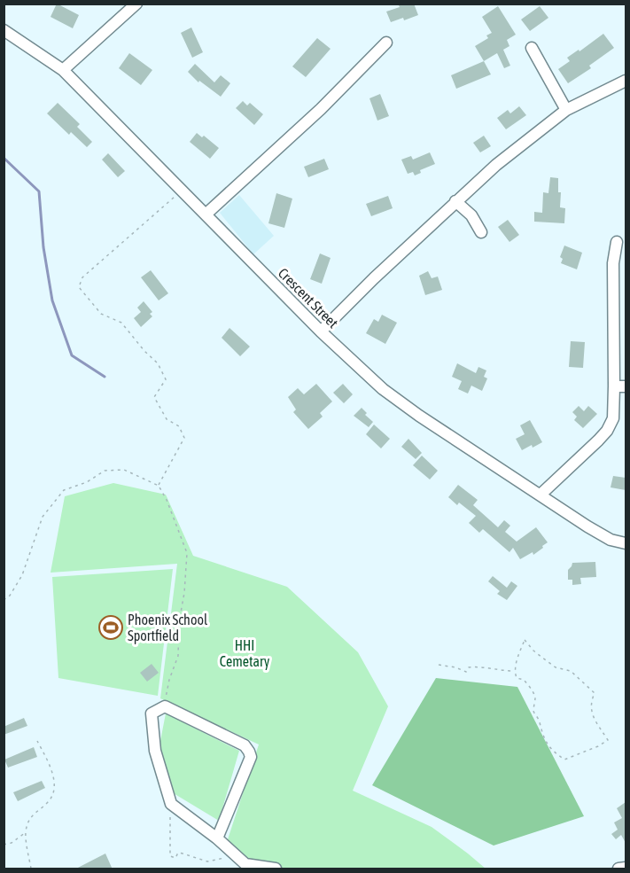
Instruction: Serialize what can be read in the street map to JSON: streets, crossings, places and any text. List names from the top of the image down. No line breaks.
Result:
{"streets":{"street":["Crescent Street"]},"parks":["HHI Cemetary"],"places":{"sports":["Phoenix School Sportfield"]}}
